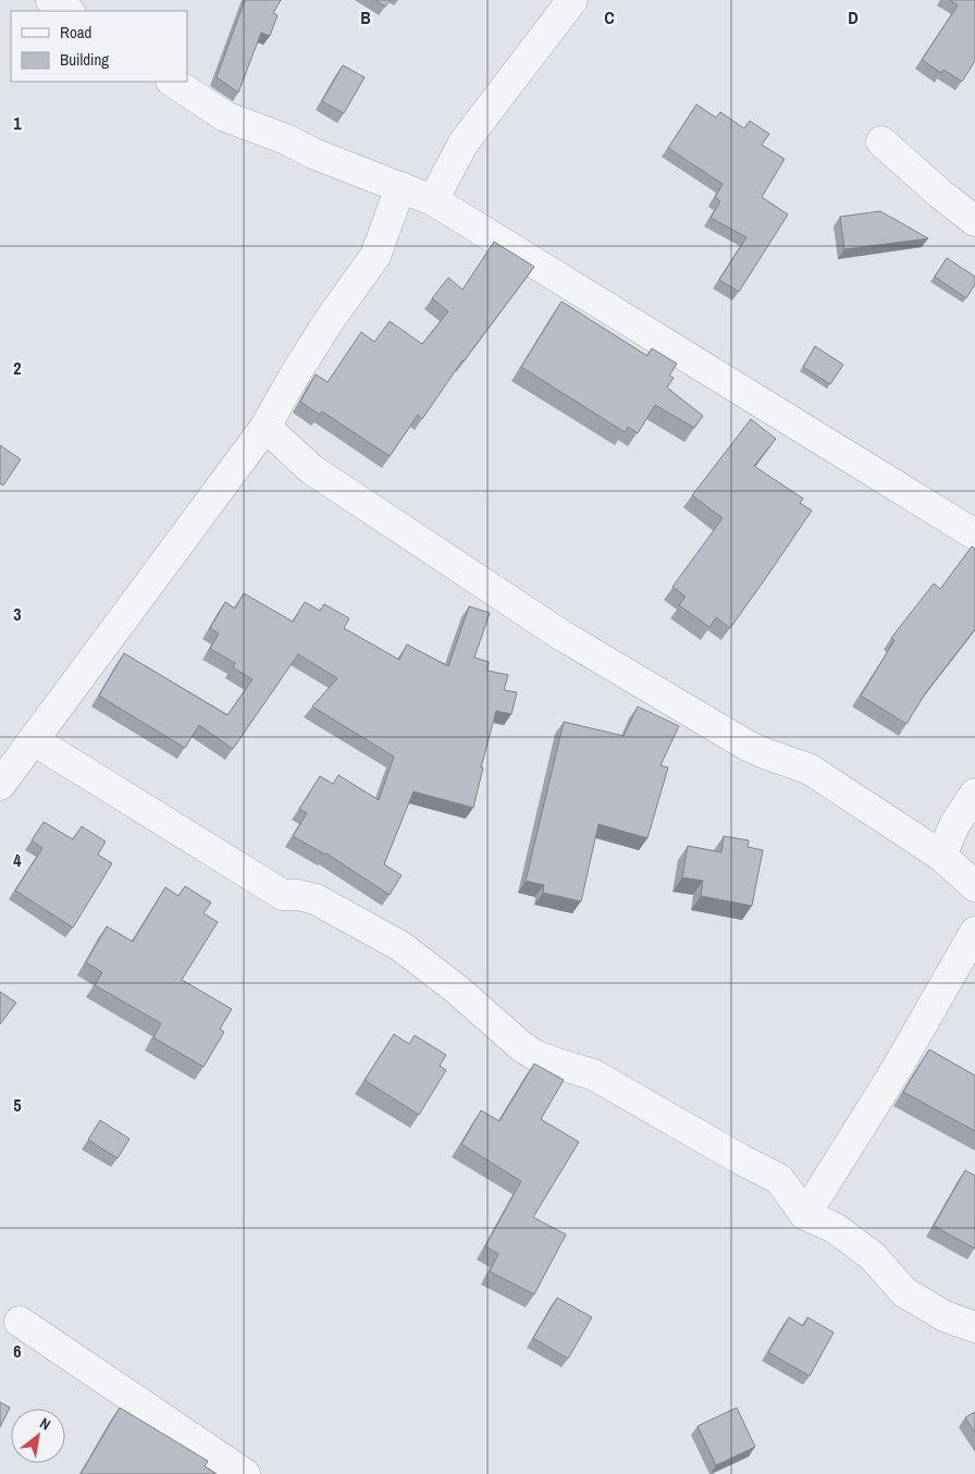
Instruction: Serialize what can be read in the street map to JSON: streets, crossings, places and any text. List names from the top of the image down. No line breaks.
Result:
{"legend":["Road","Building"],"north":"top right","grid":{"columns":["B","C","D"],"rows":["1","2","3","4","5","6"]}}
